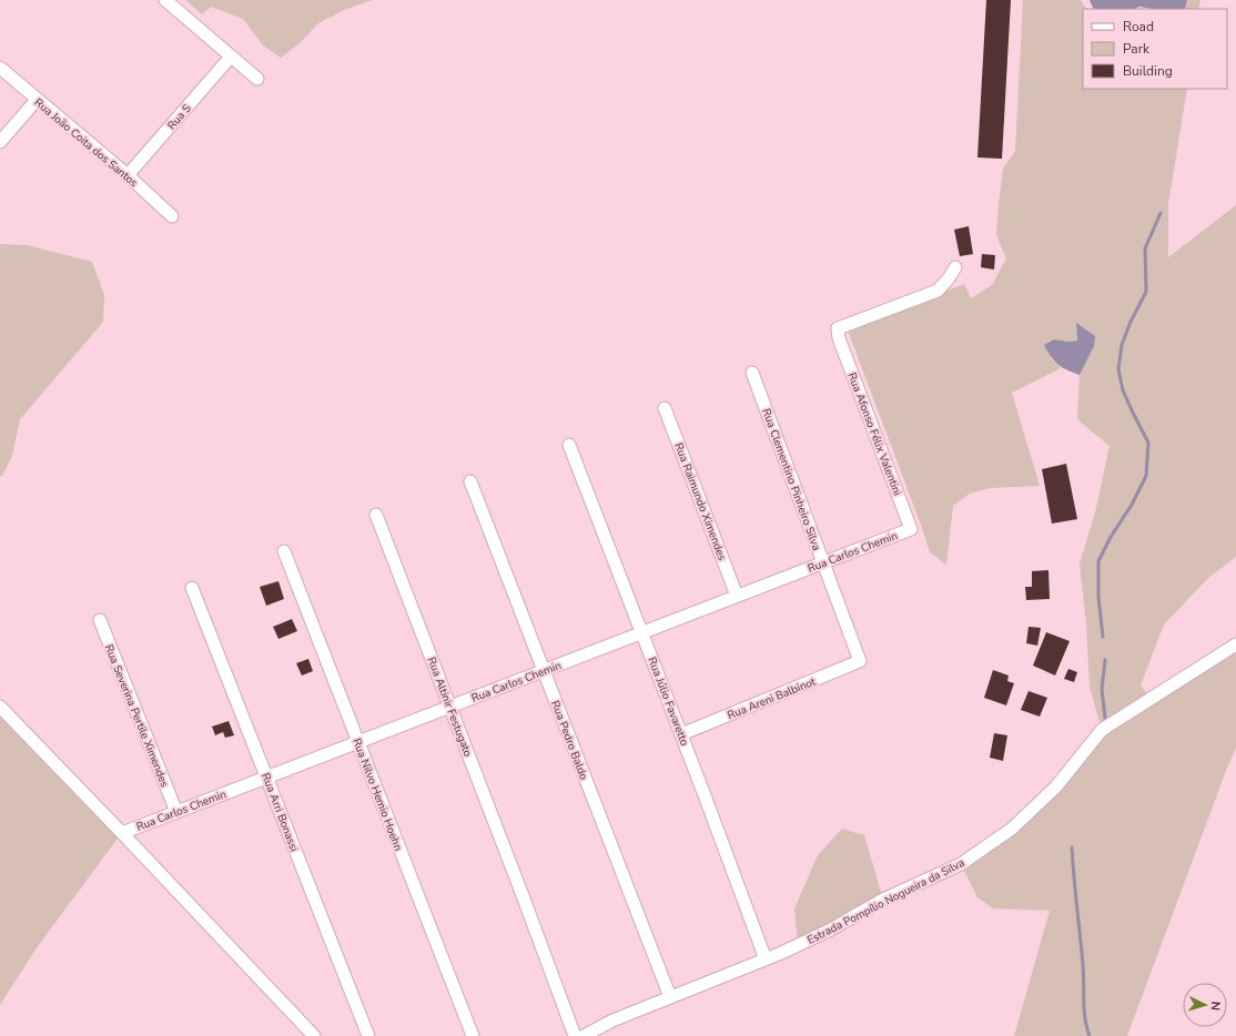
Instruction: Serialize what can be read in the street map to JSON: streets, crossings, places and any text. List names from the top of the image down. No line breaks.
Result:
{"streets":{"street":["Rua S","Rua João Coita dos Santos","Rua Afonso Félix Valentini","Rua Clementino Pinheiro Silva","Rua Raimundo Ximendes","Rua Carlos Chemin","Rua Areni Balbinot","Rua Júlio Favaretto","Rua Altinir Festugato","Rua Severina Pertile Ximendes","Rua Pedro Baldo","Rua Nilvo Hemio Hoehn","Rua Arri Bonassi","Estrada Pompílio Nogueira da Silva"]},"crossings":[["Rua S","Rua João Coita dos Santos"],["Rua Afonso Félix Valentini","Rua Carlos Chemin"],["Rua Clementino Pinheiro Silva","Rua Carlos Chemin"],["Rua Clementino Pinheiro Silva","Rua Areni Balbinot"],["Rua Raimundo Ximendes","Rua Carlos Chemin"],["Rua Carlos Chemin","Rua Júlio Favaretto"],["Rua Carlos Chemin","Rua Altinir Festugato"],["Rua Carlos Chemin","Rua Severina Pertile Ximendes"],["Rua Carlos Chemin","Rua Pedro Baldo"],["Rua Carlos Chemin","Rua Nilvo Hemio Hoehn"],["Rua Carlos Chemin","Rua Arri Bonassi"],["Rua Areni Balbinot","Rua Júlio Favaretto"],["Rua Júlio Favaretto","Estrada Pompílio Nogueira da Silva"],["Rua Pedro Baldo","Estrada Pompílio Nogueira da Silva"]],"legend":["Road","Park","Building"],"north":"right"}
